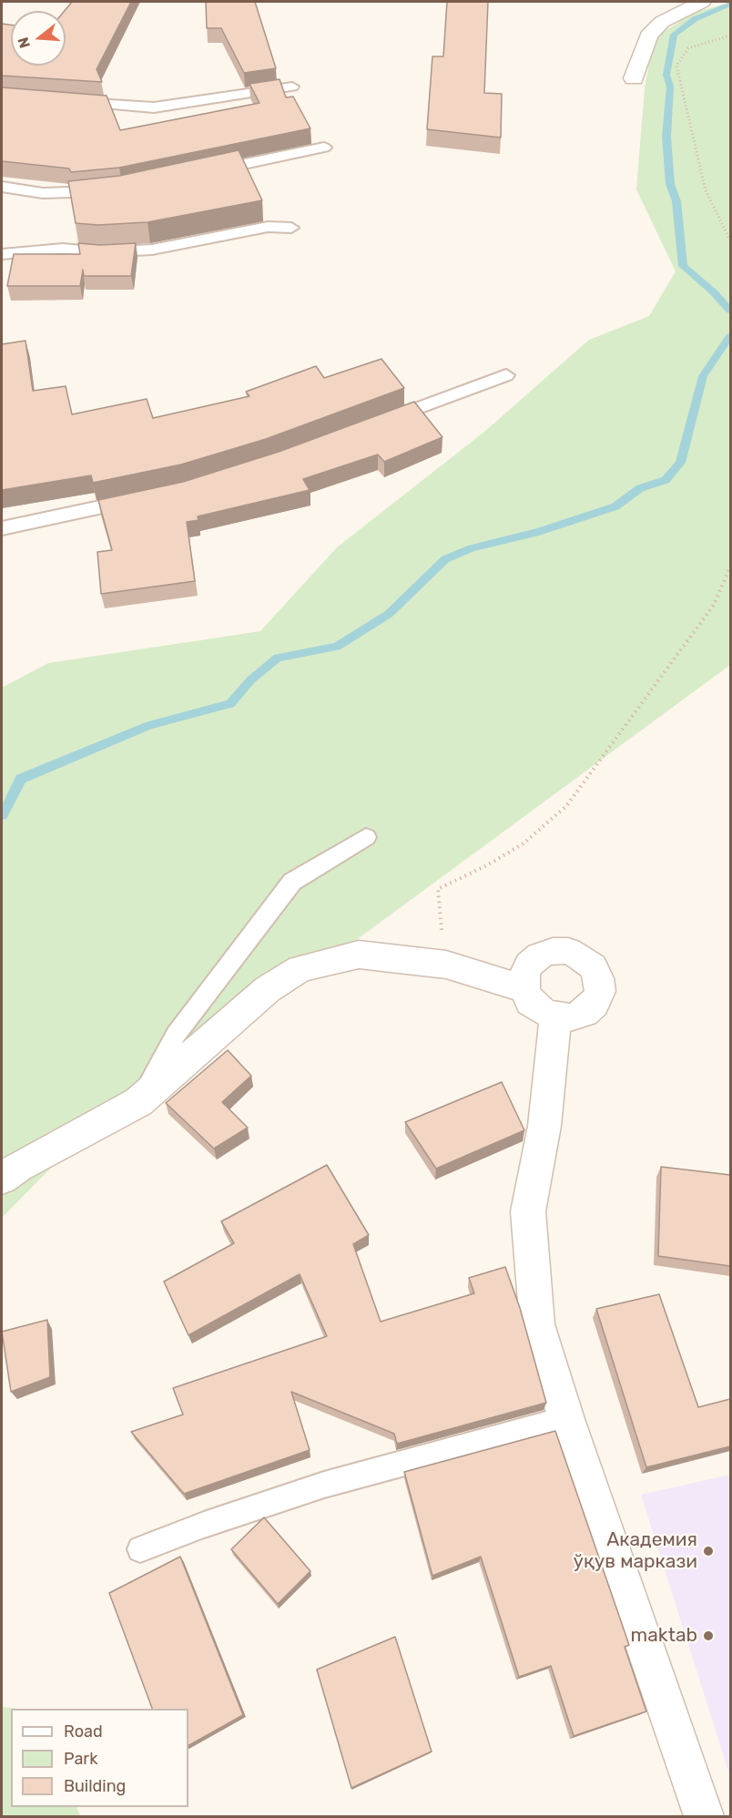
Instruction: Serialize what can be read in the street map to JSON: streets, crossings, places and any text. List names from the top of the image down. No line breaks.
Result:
{"places":["Академия ўқув маркази","maktab"],"legend":["Road","Park","Building"],"north":"left"}
